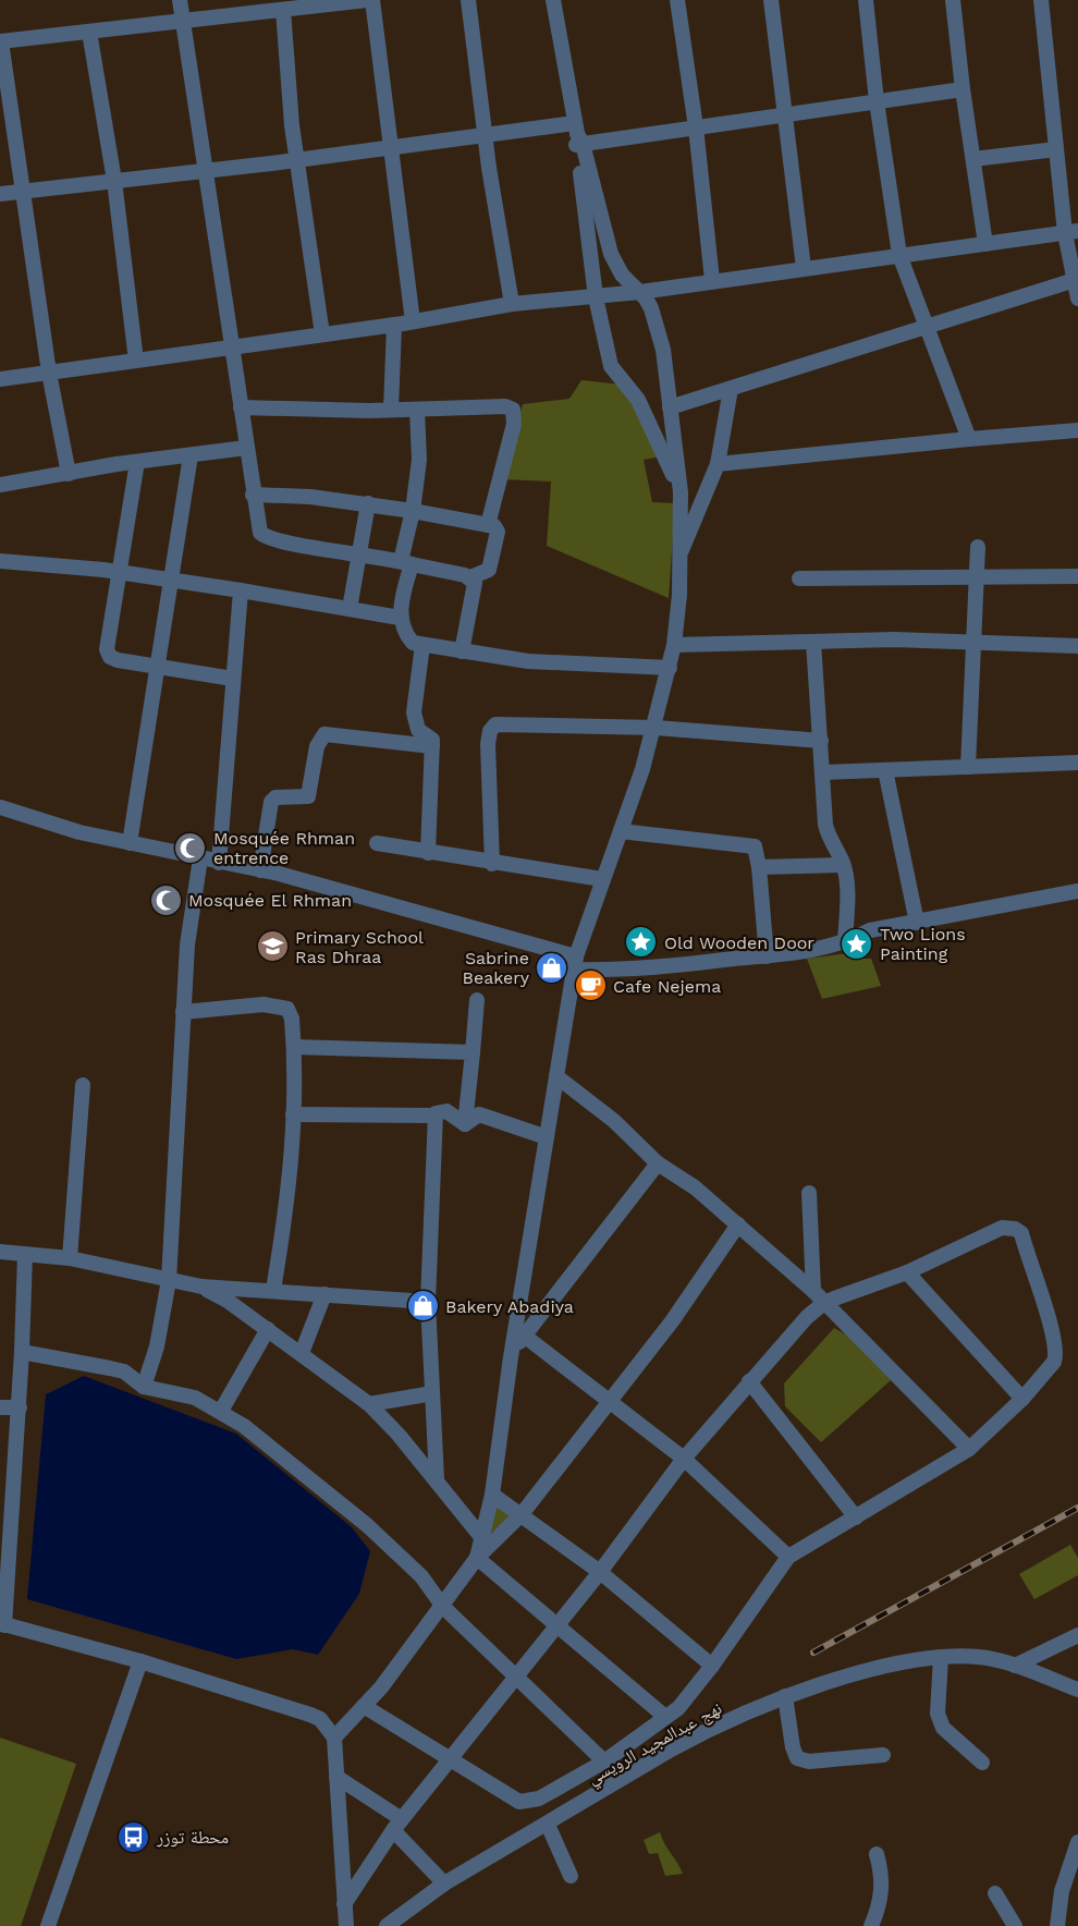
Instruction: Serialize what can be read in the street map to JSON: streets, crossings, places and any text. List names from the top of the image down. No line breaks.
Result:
{"streets":{"street":["نهج عبدالمجيد الرويسي"]},"places":{"mosque":["Mosquée Rhman entrence","Mosquée El Rhman"],"place":["Old Wooden Door","Two Lions Painting"],"school or university":["Primary School Ras Dhraa"],"shop":["Sabrine Beakery","Bakery Abadiya"],"cafe":["Cafe Nejema"],"bus stop":["محطة توزر"]}}
